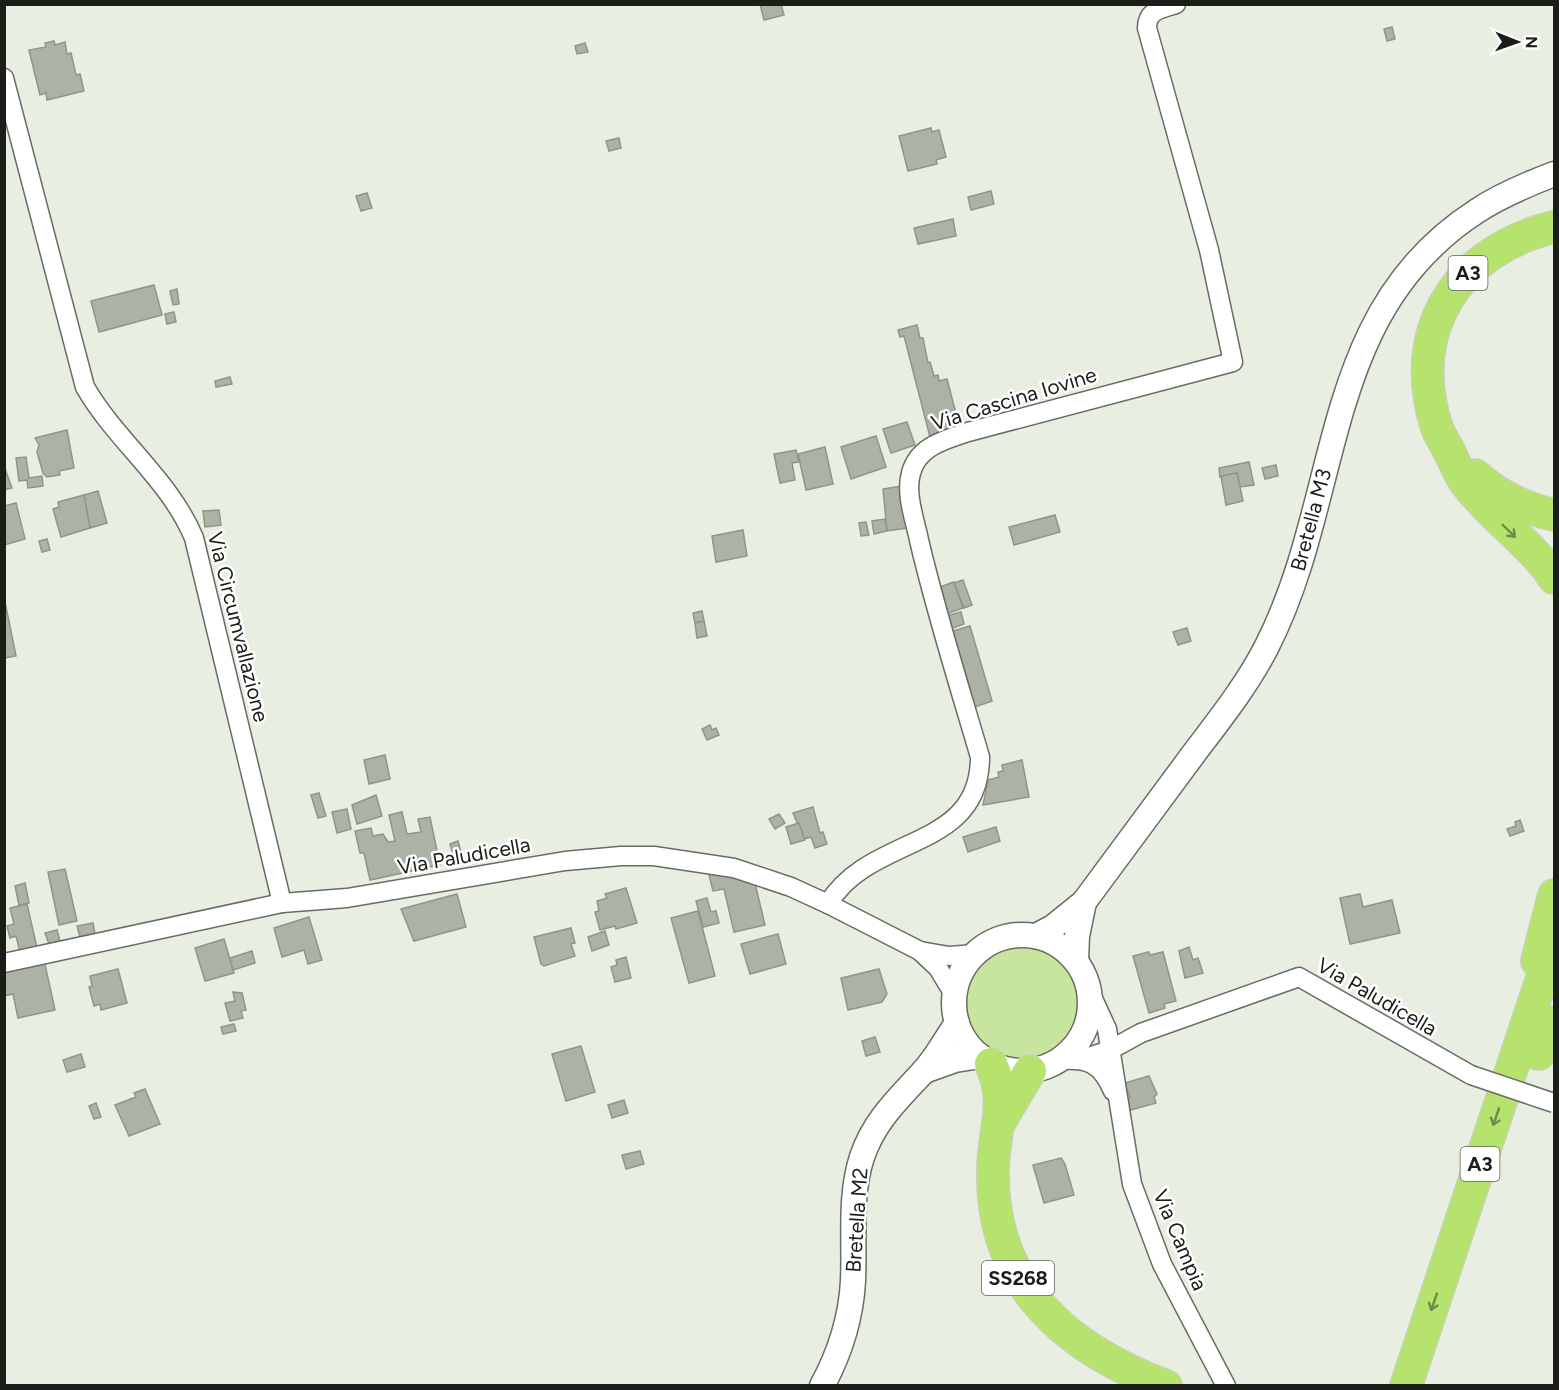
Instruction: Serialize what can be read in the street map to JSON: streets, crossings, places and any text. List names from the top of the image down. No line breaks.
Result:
{"streets":{"highway":["A3","SS268"],"street":["Via Cascina Iovine","Bretella M3","Via Circumvallazione","Via Paludicella","Bretella M2","Via Campia"]},"crossings":[["Via Cascina Iovine","Via Paludicella"],["Bretella M3","Via Paludicella"],["Bretella M3","Bretella M2"],["Bretella M3","Via Campia"],["Bretella M3","SS268"],["Via Circumvallazione","Via Paludicella"],["Via Paludicella","Bretella M2"],["Via Paludicella","Via Campia"],["Via Paludicella","SS268"],["Bretella M2","Via Campia"],["Bretella M2","SS268"],["Via Campia","SS268"]],"north":"right"}
